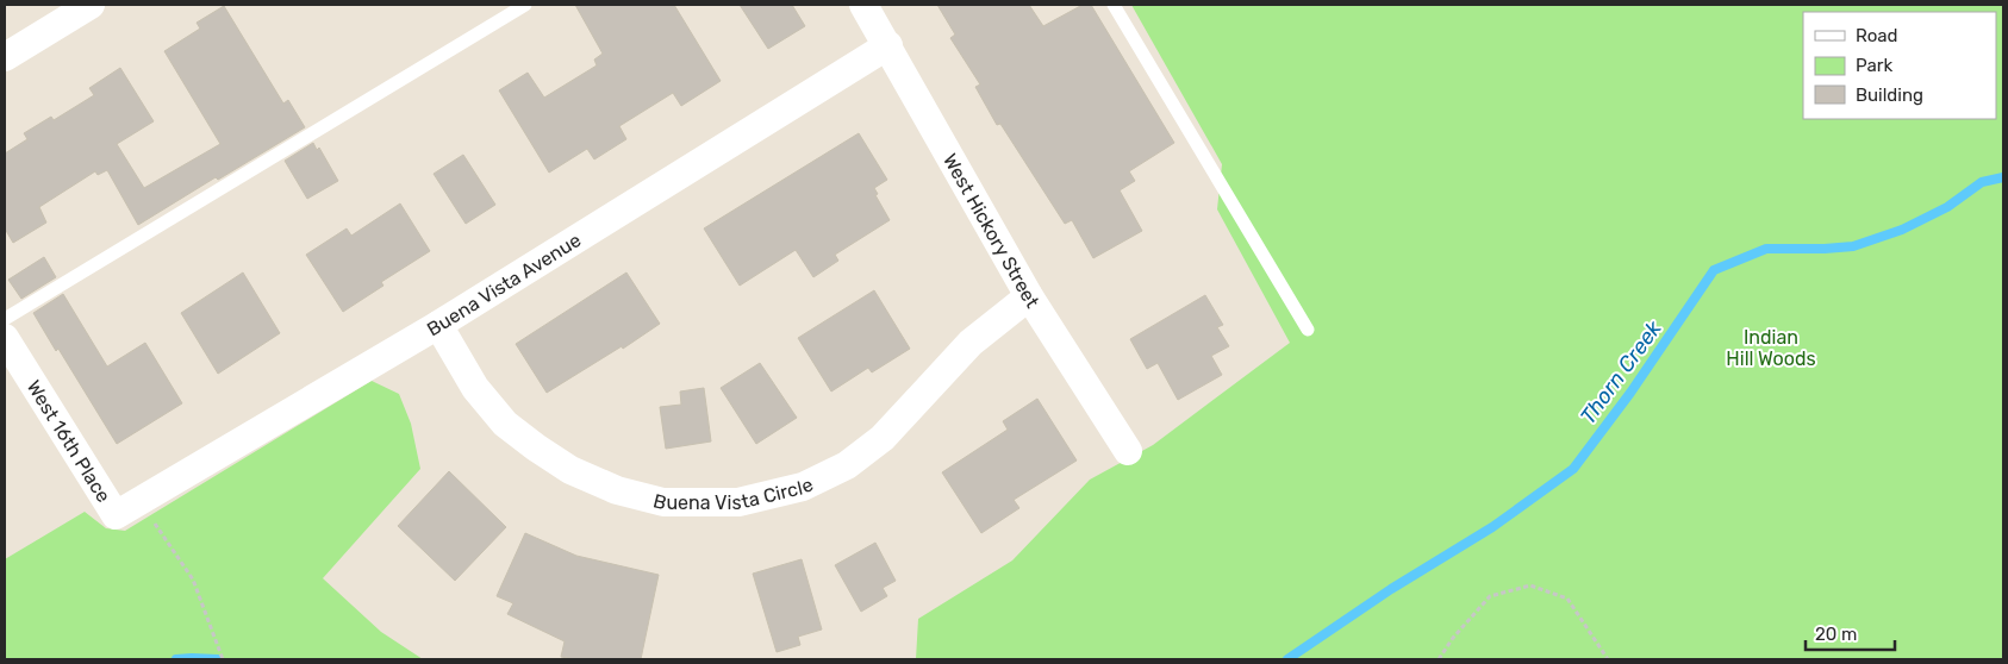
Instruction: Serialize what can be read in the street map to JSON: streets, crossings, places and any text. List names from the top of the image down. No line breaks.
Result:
{"streets":{"street":["West Hickory Street","Buena Vista Avenue","West 16th Place","Buena Vista Circle"]},"crossings":[["West Hickory Street","Buena Vista Avenue"],["West Hickory Street","Buena Vista Circle"],["Buena Vista Avenue","West 16th Place"],["Buena Vista Avenue","Buena Vista Circle"]],"water":["Thorn Creek"],"parks":["Indian Hill Woods"],"legend":["Road","Park","Building"],"scale_bar":"20 m"}
